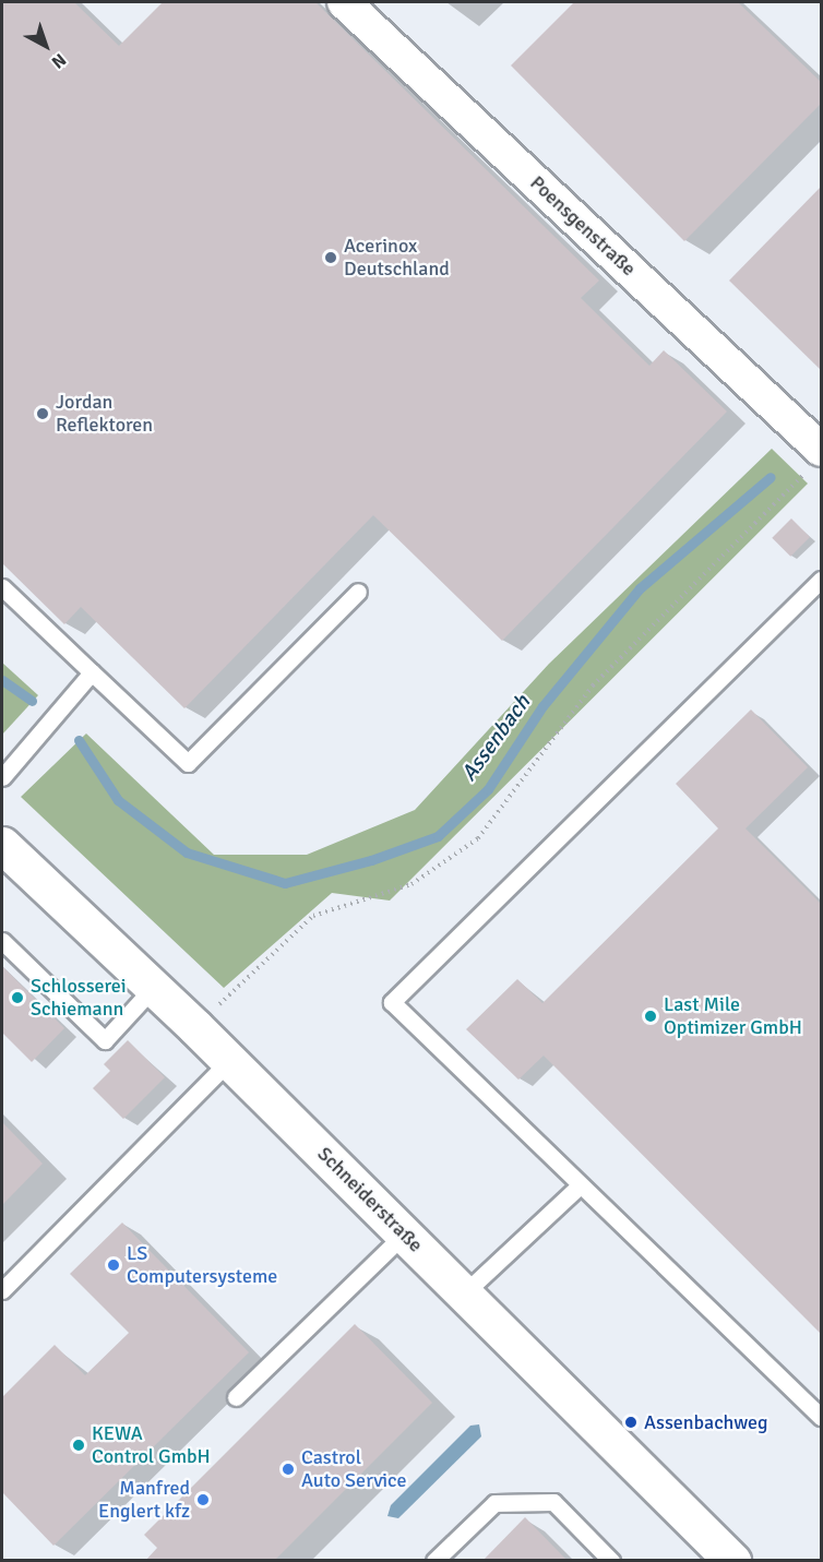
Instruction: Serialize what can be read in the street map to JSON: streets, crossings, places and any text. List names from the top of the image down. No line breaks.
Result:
{"streets":{"main road":["Schneiderstraße"],"street":["Poensgenstraße"]},"water":["Assenbach"],"places":["Acerinox Deutschland","Jordan Reflektoren","Schlosserei Schiemann","Last Mile Optimizer GmbH","LS Computersysteme","Assenbachweg","KEWA Control GmbH","Castrol Auto Service","Manfred Englert kfz"],"north":"bottom right"}
